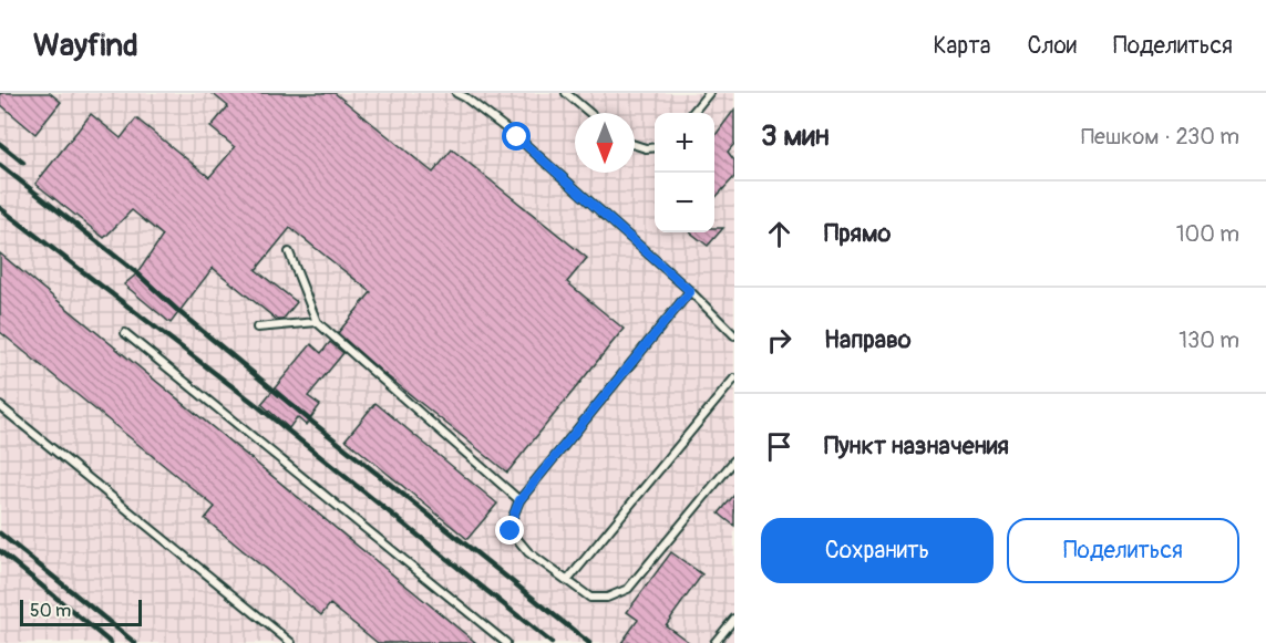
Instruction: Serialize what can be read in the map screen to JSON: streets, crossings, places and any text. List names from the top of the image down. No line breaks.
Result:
{"scale_bar":"50 m","north":"bottom","page":{"header":"Wayfind","nav":["Карта","Слои","Поделиться"],"heading":["3 мин","Пешком · 230 m"],"map_buttons":["+","−"],"list":[["Прямо","100 m"],["Направо","130 m"],"Пункт назначения"],"buttons":["Сохранить","Поделиться"],"scale":"50 m"}}
